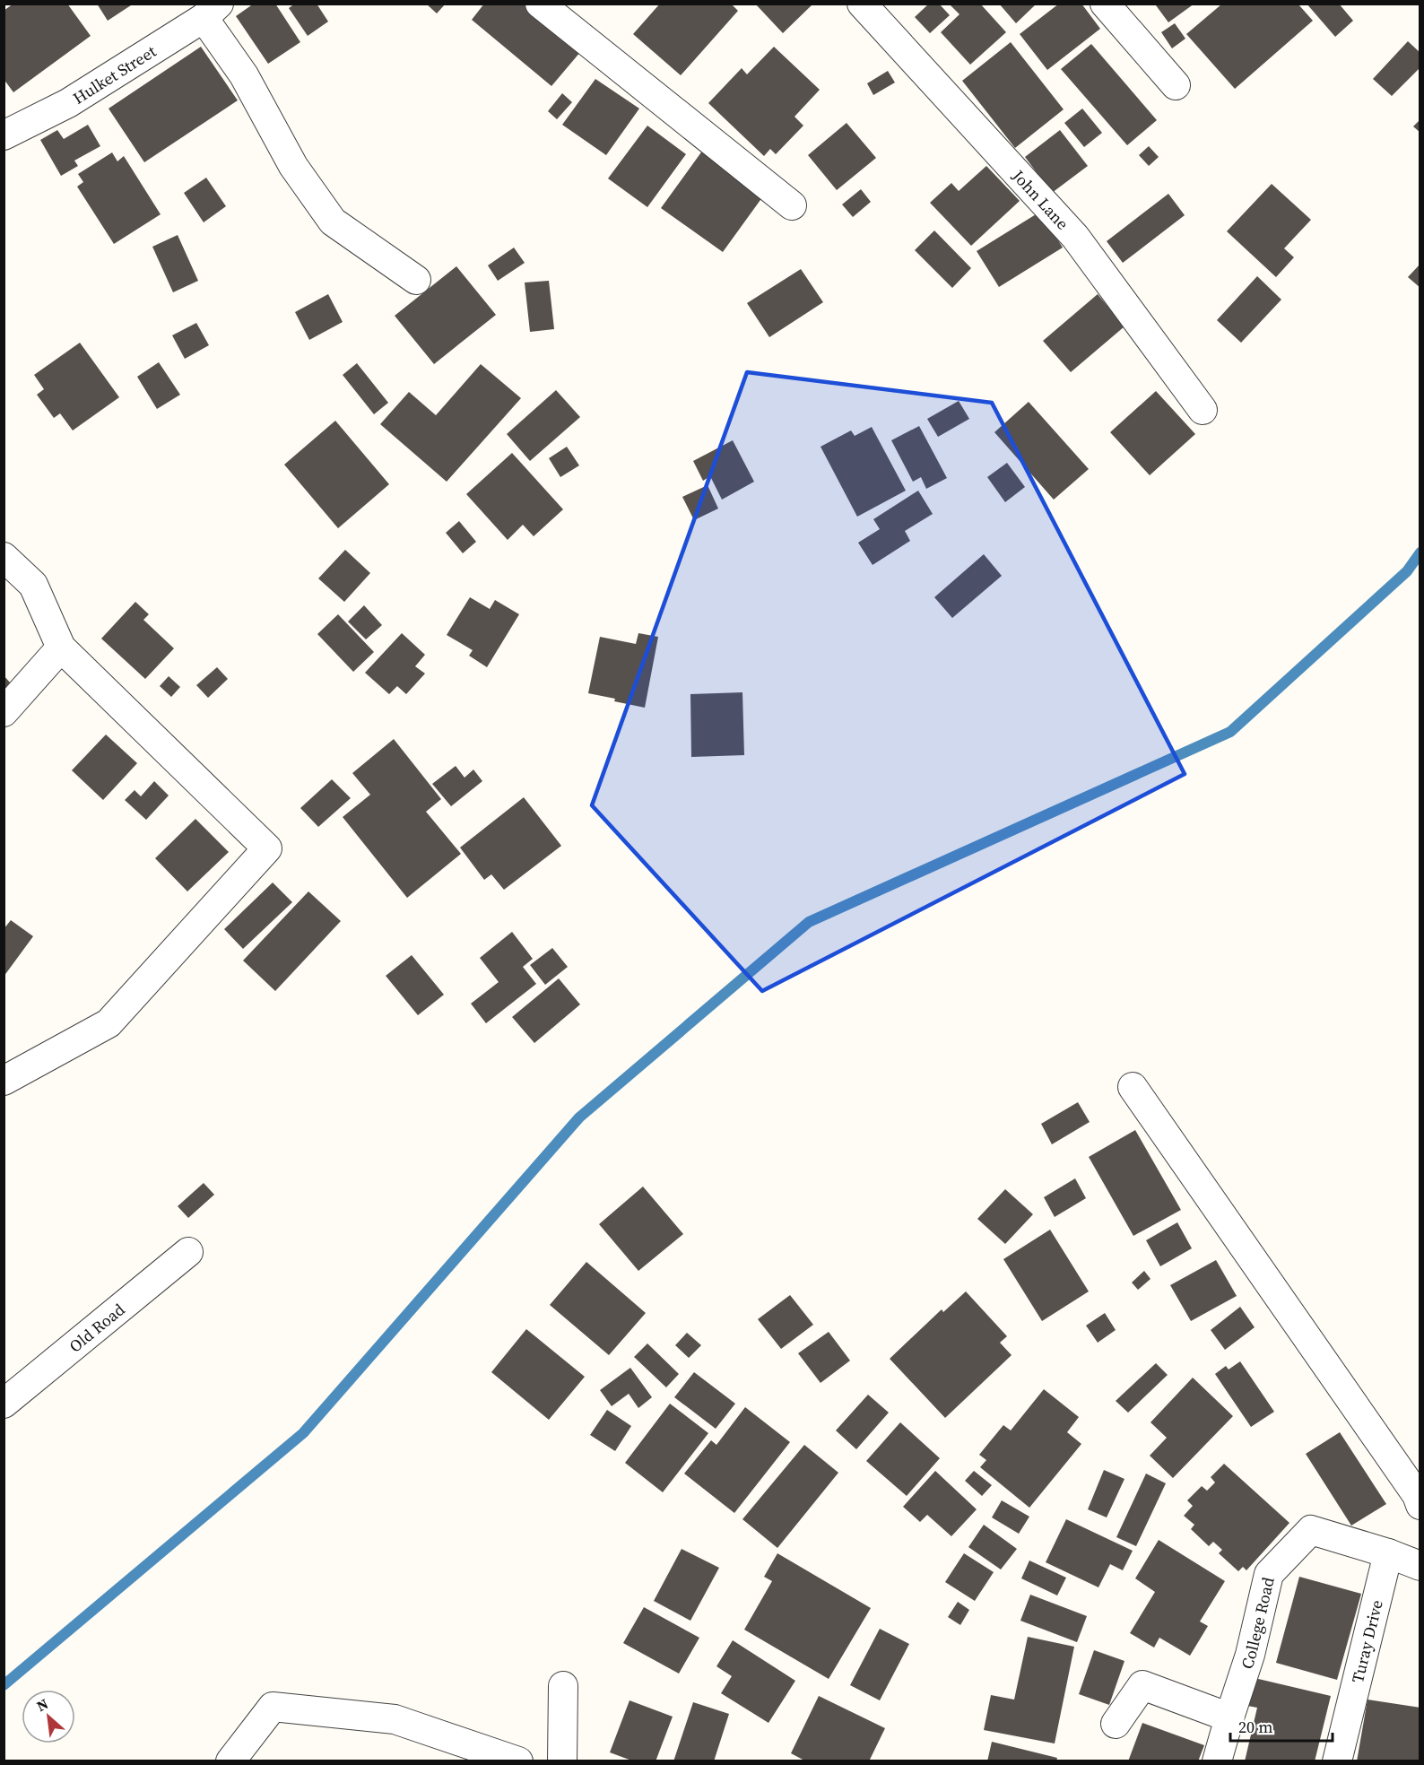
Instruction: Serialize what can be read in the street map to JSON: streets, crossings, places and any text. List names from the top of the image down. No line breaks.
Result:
{"streets":{"street":["Hulket Street","John Lane","Old Road","College Road","Turay Drive"]},"crossings":[["College Road","Turay Drive"]],"scale_bar":"20 m","north":"top left"}
